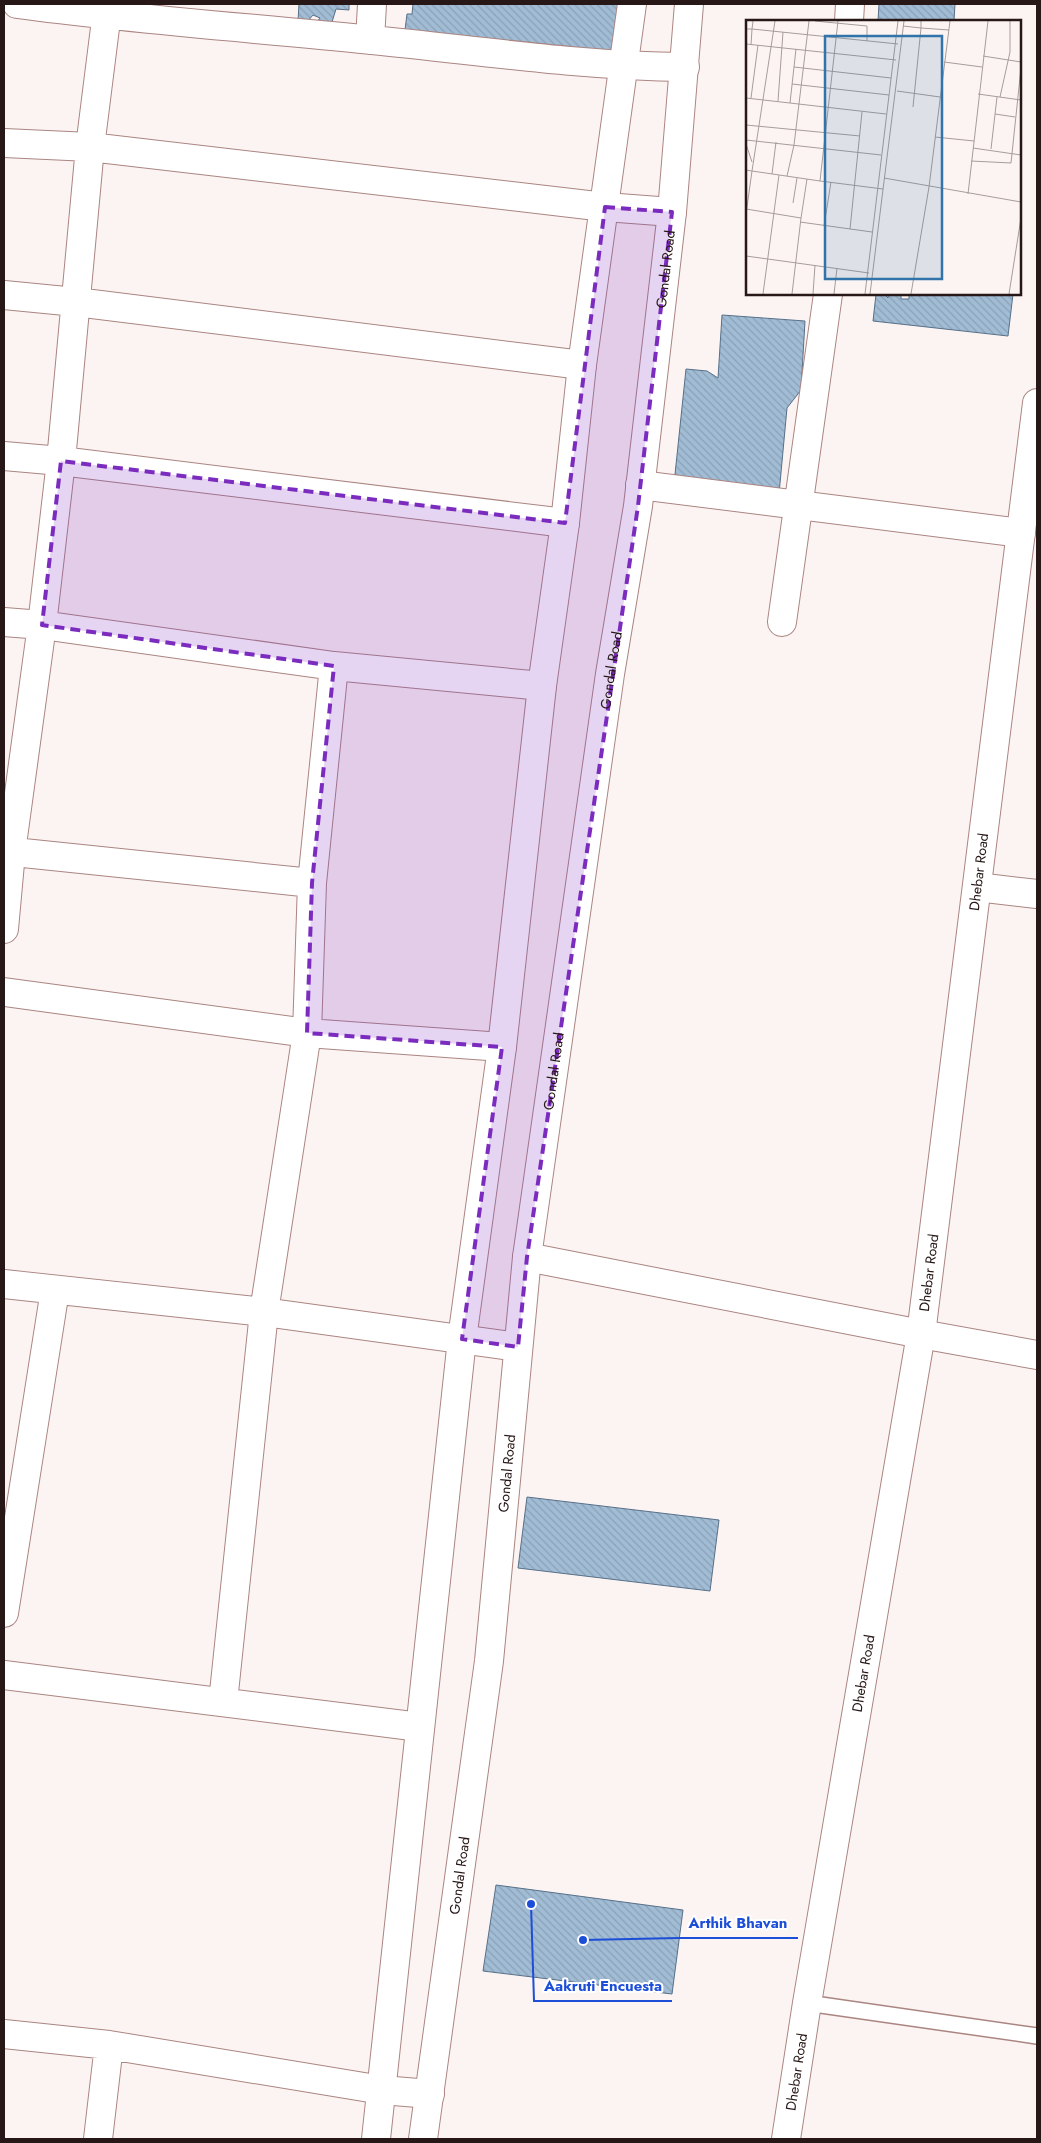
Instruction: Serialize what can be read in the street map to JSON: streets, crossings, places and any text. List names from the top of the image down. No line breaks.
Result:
{"streets":{"street":["Gondal Road","Dhebar Road"]},"places":["Aakruti Encuesta","Arthik Bhavan"]}
